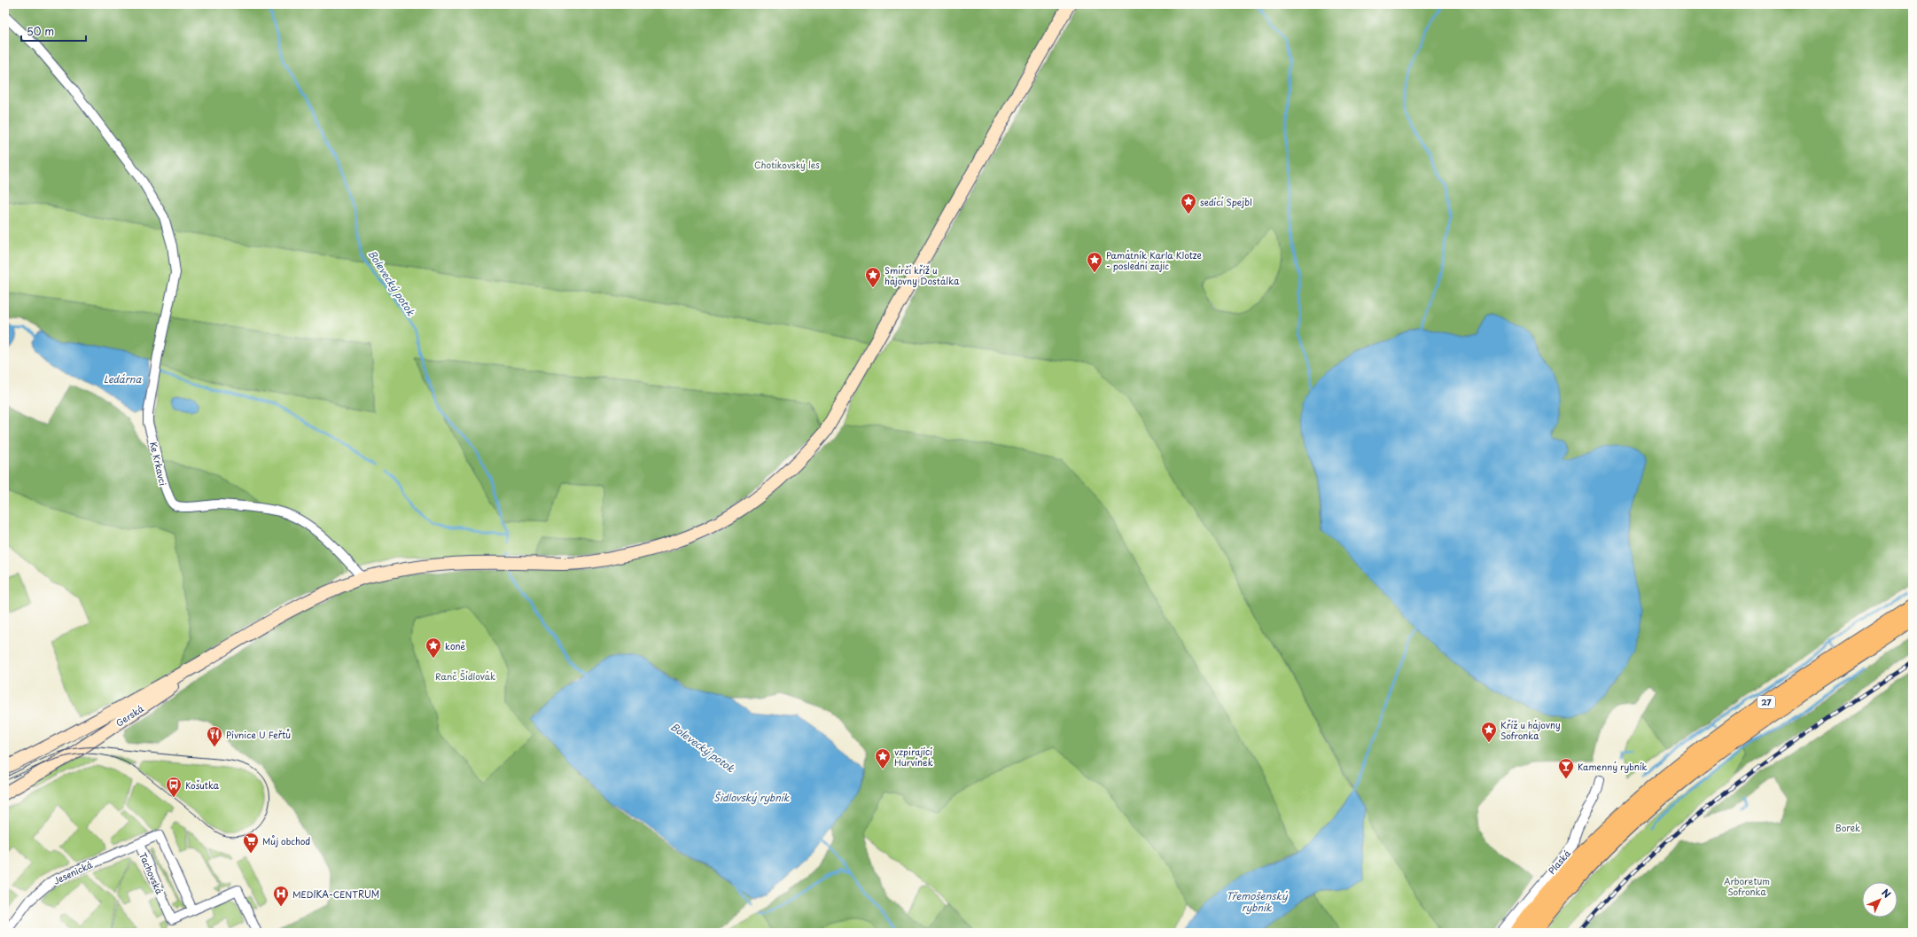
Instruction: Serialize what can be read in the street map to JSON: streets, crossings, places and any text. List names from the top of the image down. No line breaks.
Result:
{"streets":{"highway":["27"],"street":["Ke Krkavci","Gerská","Plaská","Jesenická","Tachovská"]},"crossings":[["Ke Krkavci","Gerská"],["Jesenická","Tachovská"]],"water":["Bolevecký potok","Ledárna","Šidlovský rybník","Třemošenský rybník"],"parks":["Chotíkovský les","Ranč Šídlovák","Borek","Arboretum Sofronka"],"places":{"place":["sedící Spejbl","Památník Karla Klotze - poslední zajíc","Smírčí kříž u hájovny Dostálka","koně","Kříž u hájovny Sofronka","vzpírající Hurvínek"],"restaurant":["Pivnice U Feřtů"],"bar":["Kamenný rybník"],"bus stop":["Košutka"],"supermarket":["Můj obchod"],"hospital":["MEDIKA-CENTRUM"]},"scale_bar":"50 m","north":"top right"}
